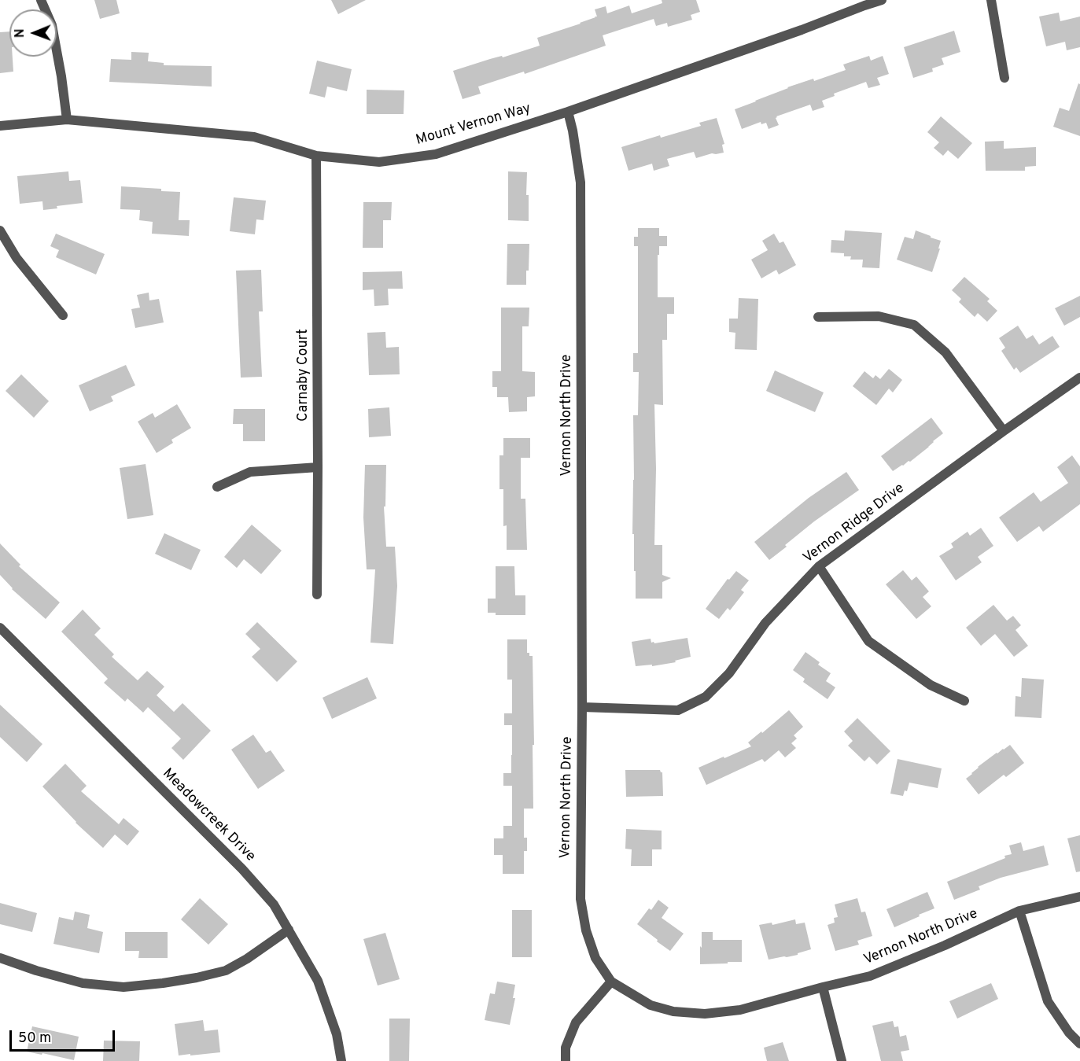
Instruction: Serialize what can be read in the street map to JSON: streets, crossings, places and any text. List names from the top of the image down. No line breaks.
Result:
{"streets":{"street":["Mount Vernon Way","Carnaby Court","Vernon North Drive","Vernon Ridge Drive","Meadowcreek Drive"]},"crossings":[["Mount Vernon Way","Carnaby Court"],["Mount Vernon Way","Vernon North Drive"],["Vernon North Drive","Vernon Ridge Drive"]],"scale_bar":"50 m","north":"left"}
